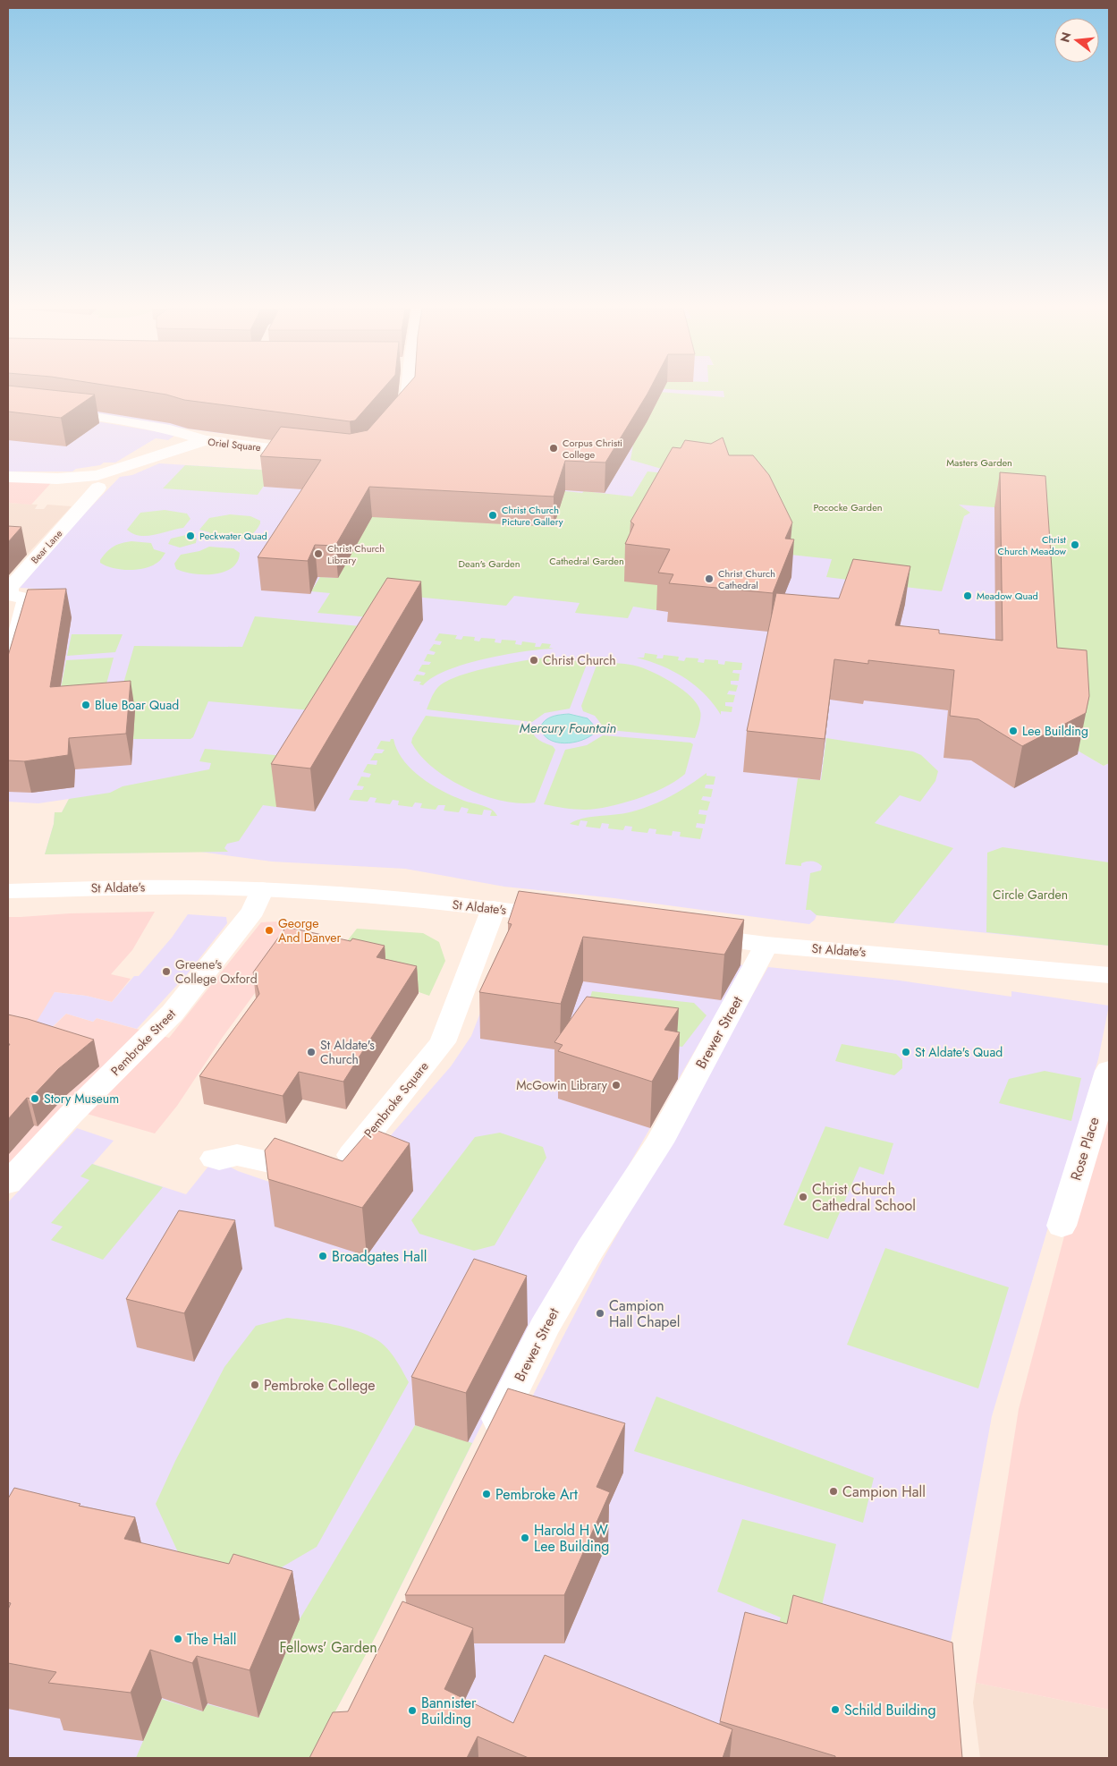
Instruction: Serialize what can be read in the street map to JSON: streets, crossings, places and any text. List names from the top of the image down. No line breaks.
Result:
{"streets":{"street":["Oriel Square","Bear Lane","St Aldate's","Brewer Street","Pembroke Street","Pembroke Square","Rose Place"]},"crossings":[["St Aldate's","Brewer Street"],["St Aldate's","Pembroke Street"],["St Aldate's","Pembroke Square"]],"water":["Mercury Fountain"],"parks":["Masters Garden","Pococke Garden","Cathedral Garden","Dean's Garden","Circle Garden","Fellows' Garden"],"places":["Corpus Christi College","Christ Church Picture Gallery","Peckwater Quad","Christ Church Meadow","Christ Church Library","Christ Church Cathedral","Meadow Quad","Christ Church","Blue Boar Quad","Lee Building","George And Danver","Greene's College Oxford","St Aldate's Church","St Aldate's Quad","McGowin Library","Story Museum","Christ Church Cathedral School","Broadgates Hall","Campion Hall Chapel","Pembroke College","Campion Hall","Pembroke Art","Harold H W Lee Building","The Hall","Schild Building","Bannister Building"],"north":"left"}
